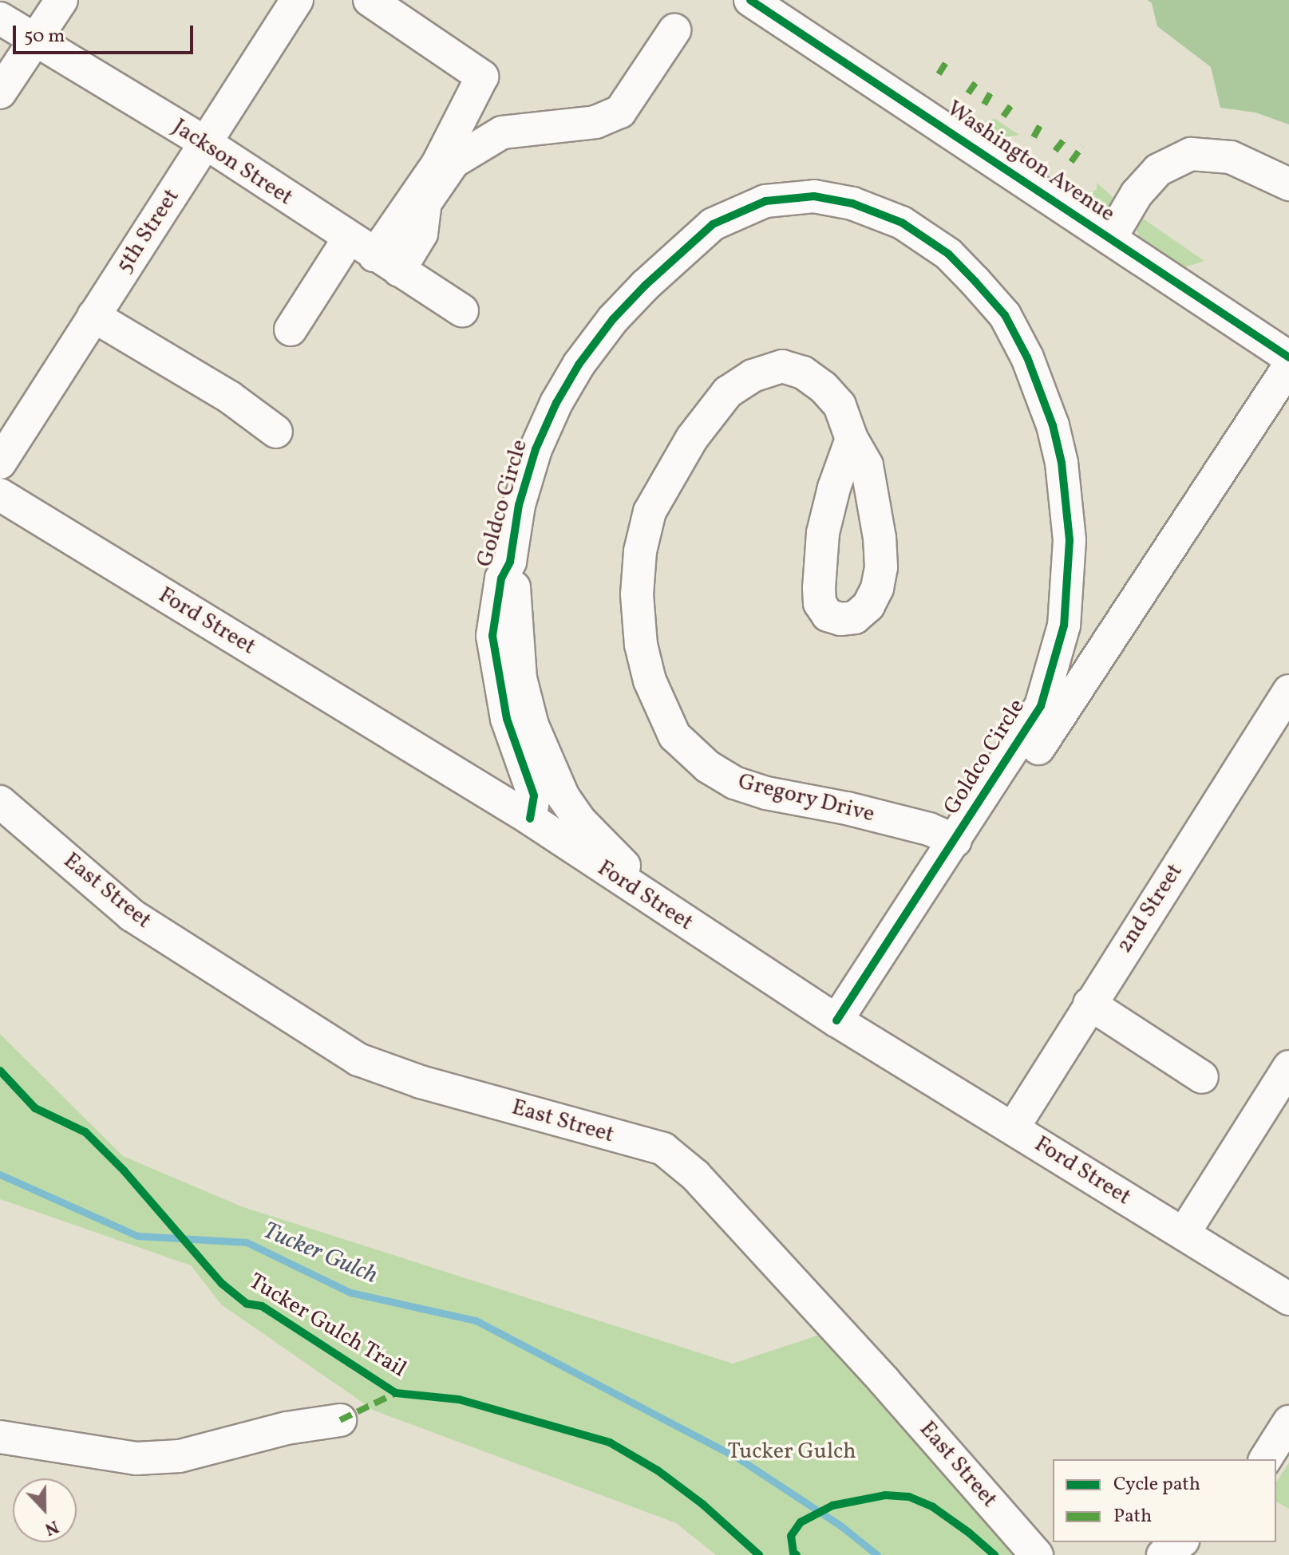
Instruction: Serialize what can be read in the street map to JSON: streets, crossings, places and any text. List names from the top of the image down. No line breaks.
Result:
{"streets":{"street":["Washington Avenue","Jackson Street","5th Street","Goldco Circle","Ford Street","Gregory Drive","East Street","2nd Street"],"cycle path":["Tucker Gulch Trail"]},"crossings":[["Jackson Street","5th Street"],["Goldco Circle","Ford Street"],["Goldco Circle","Gregory Drive"],["Ford Street","2nd Street"]],"water":["Tucker Gulch"],"parks":["Tucker Gulch"],"legend":["Cycle path","Path"],"scale_bar":"50 m","north":"bottom"}
